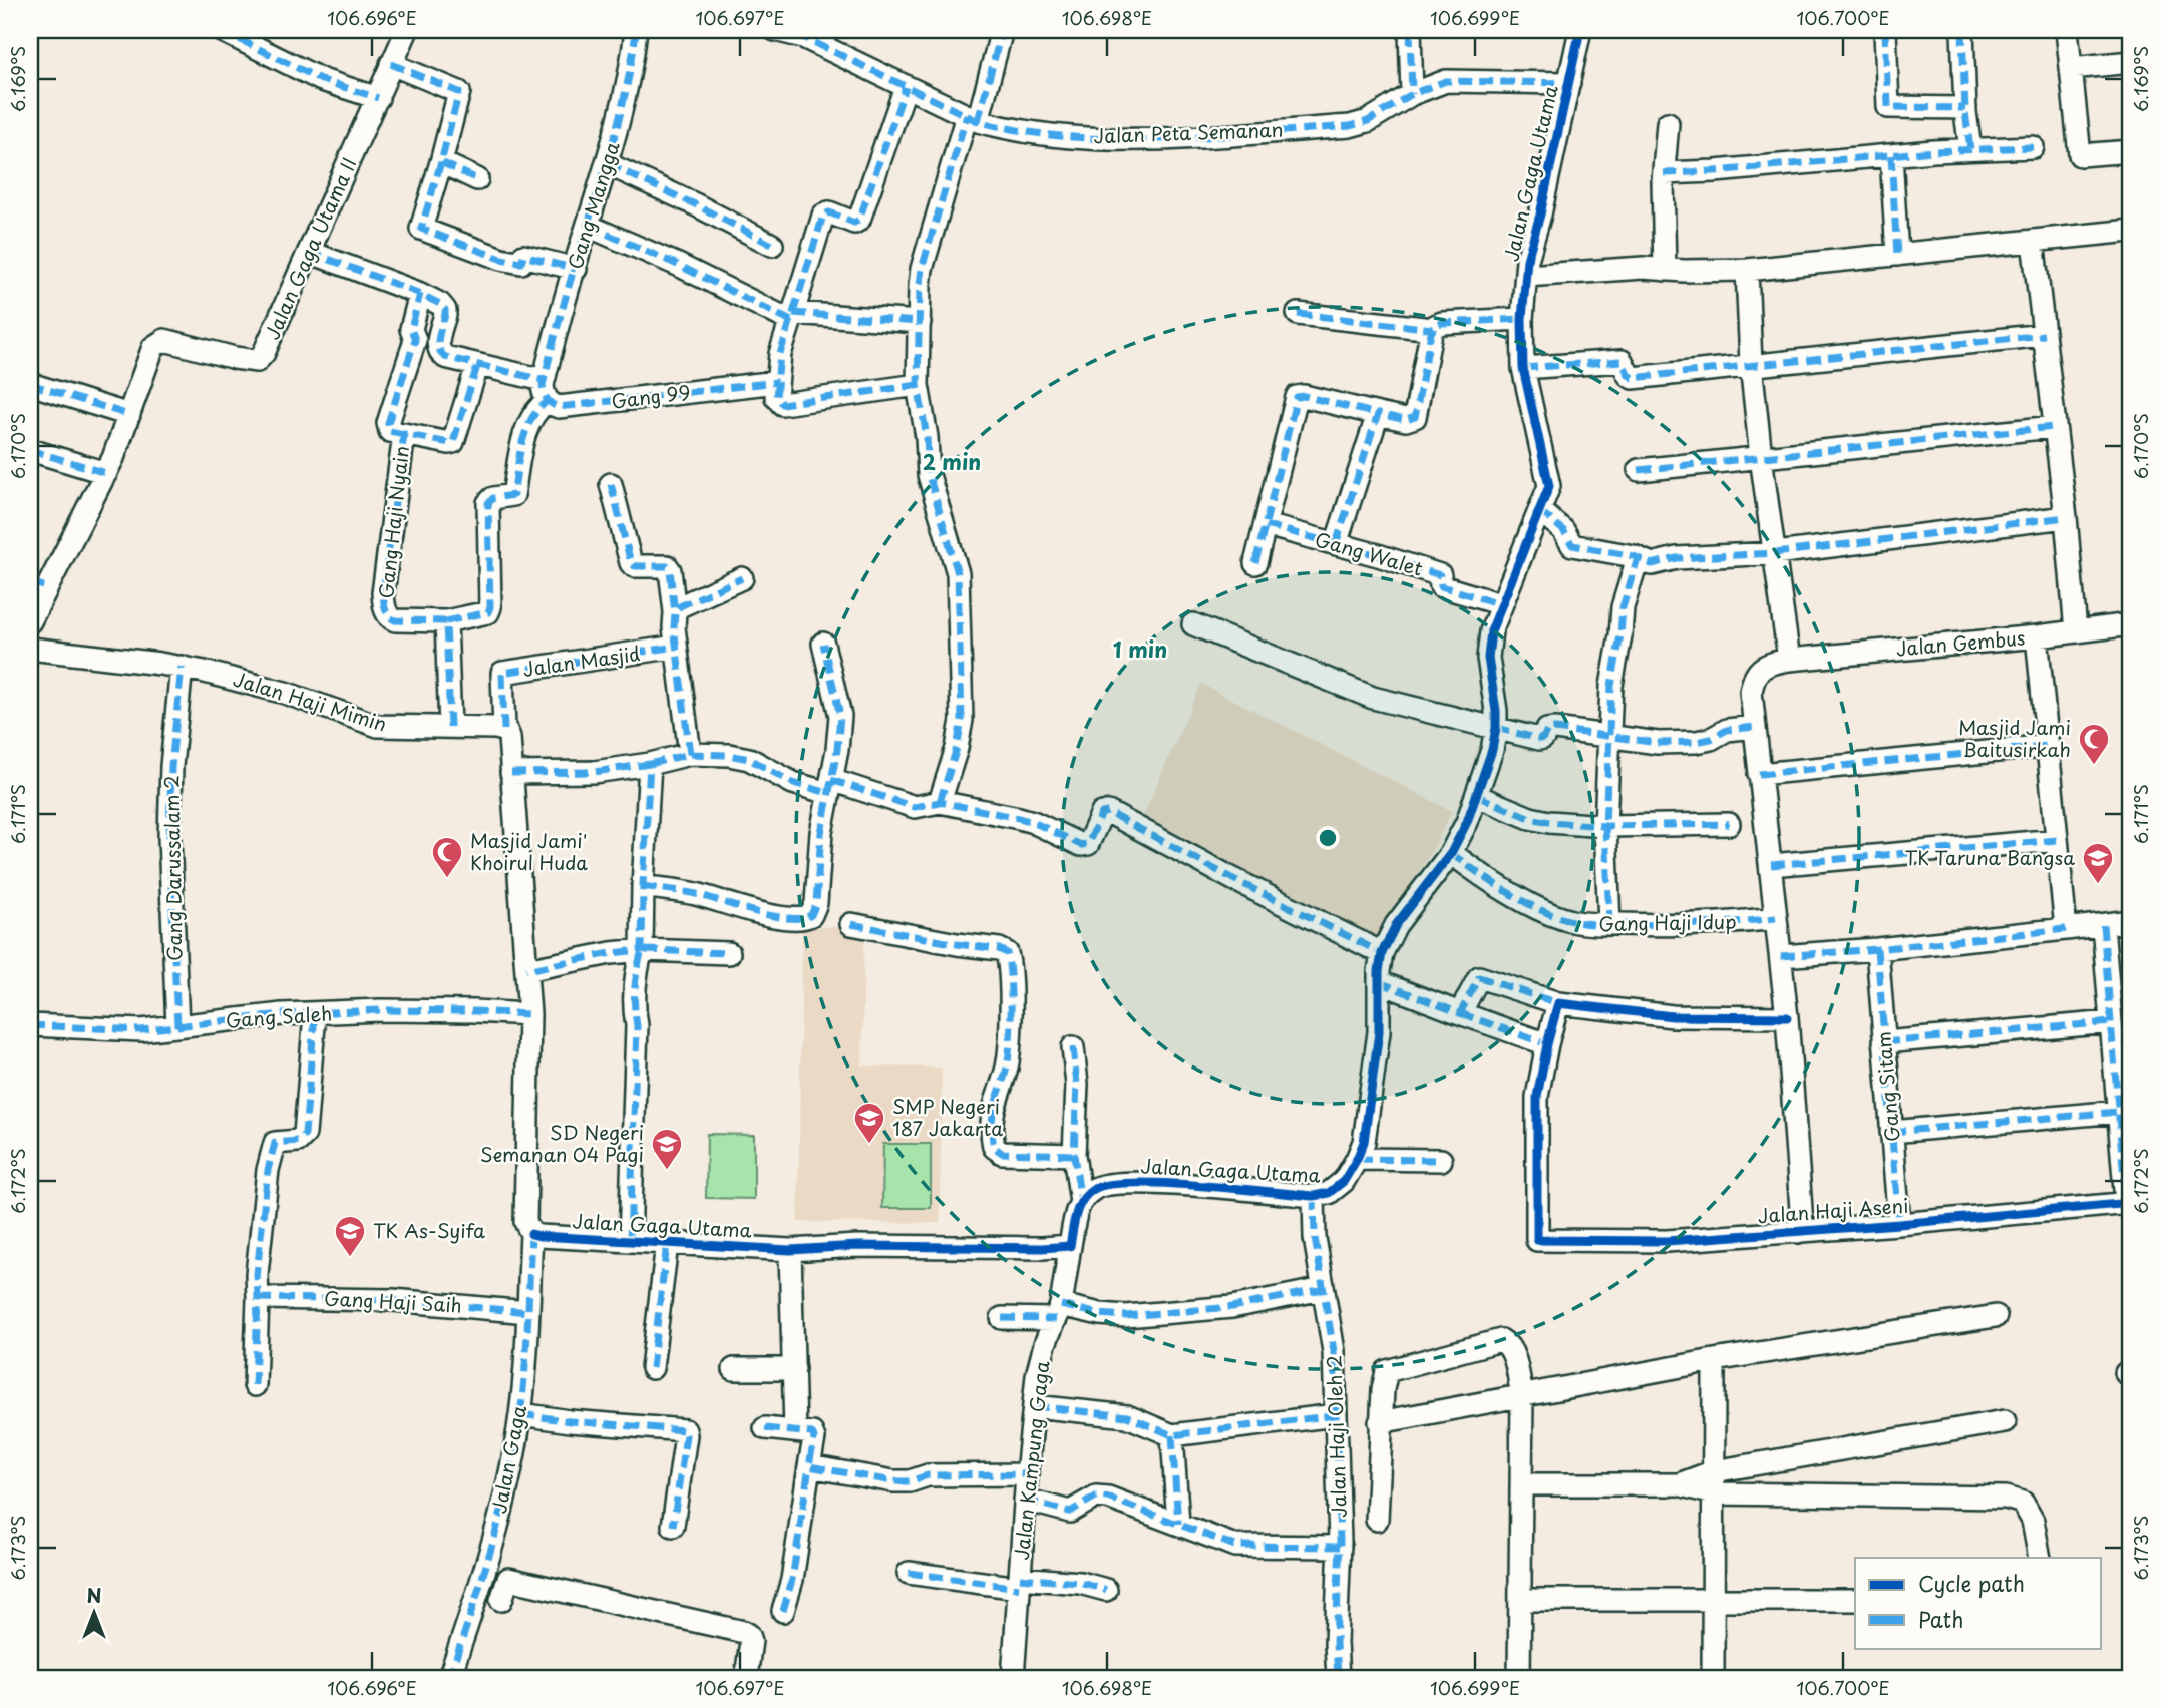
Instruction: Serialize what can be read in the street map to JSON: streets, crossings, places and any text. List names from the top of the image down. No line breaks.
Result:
{"streets":{"street":["Jalan Peta Semanan","Jalan Gaga Utama","Gang Mangga","Jalan Gaga Utama II","Gang 99","Gang Haji Nyain","Gang Walet","Jalan Gembus","Jalan Masjid","Jalan Haji Mimin","Gang Darussalam 2","Gang Haji Idup","Gang Saleh","Gang Sitam","Jalan Haji Aseni","Gang Haji Saih","Jalan Haji Oleh 2","Jalan Gaga","Jalan Kampung Gaga"]},"crossings":[["Jalan Peta Semanan","Jalan Gaga Utama"],["Jalan Gaga Utama","Gang Walet"],["Jalan Gaga Utama","Gang Haji Idup"],["Jalan Gaga Utama","Jalan Haji Oleh 2"],["Jalan Gaga Utama","Jalan Gaga"],["Jalan Gaga Utama","Jalan Kampung Gaga"],["Gang Mangga","Gang 99"],["Jalan Gembus","Gang Haji Idup"],["Jalan Gembus","Jalan Haji Aseni"],["Jalan Masjid","Jalan Haji Mimin"],["Jalan Haji Mimin","Gang Darussalam 2"],["Gang Darussalam 2","Gang Saleh"],["Gang Sitam","Jalan Haji Aseni"],["Gang Haji Saih","Jalan Gaga"]],"places":{"mosque":["Masjid Jami Baitusirkah","Masjid Jami' Khoirul Huda"],"school or university":["TK Taruna Bangsa","SMP Negeri 187 Jakarta","SD Negeri Semanan 04 Pagi","TK As-Syifa"]},"legend":["Cycle path","Path"],"north":"top","coordinates":["106.696°E","106.697°E","106.698°E","106.699°E","106.700°E","6.169°S","6.170°S","6.171°S","6.172°S","6.173°S"],"rings":["2 min","1 min"]}
